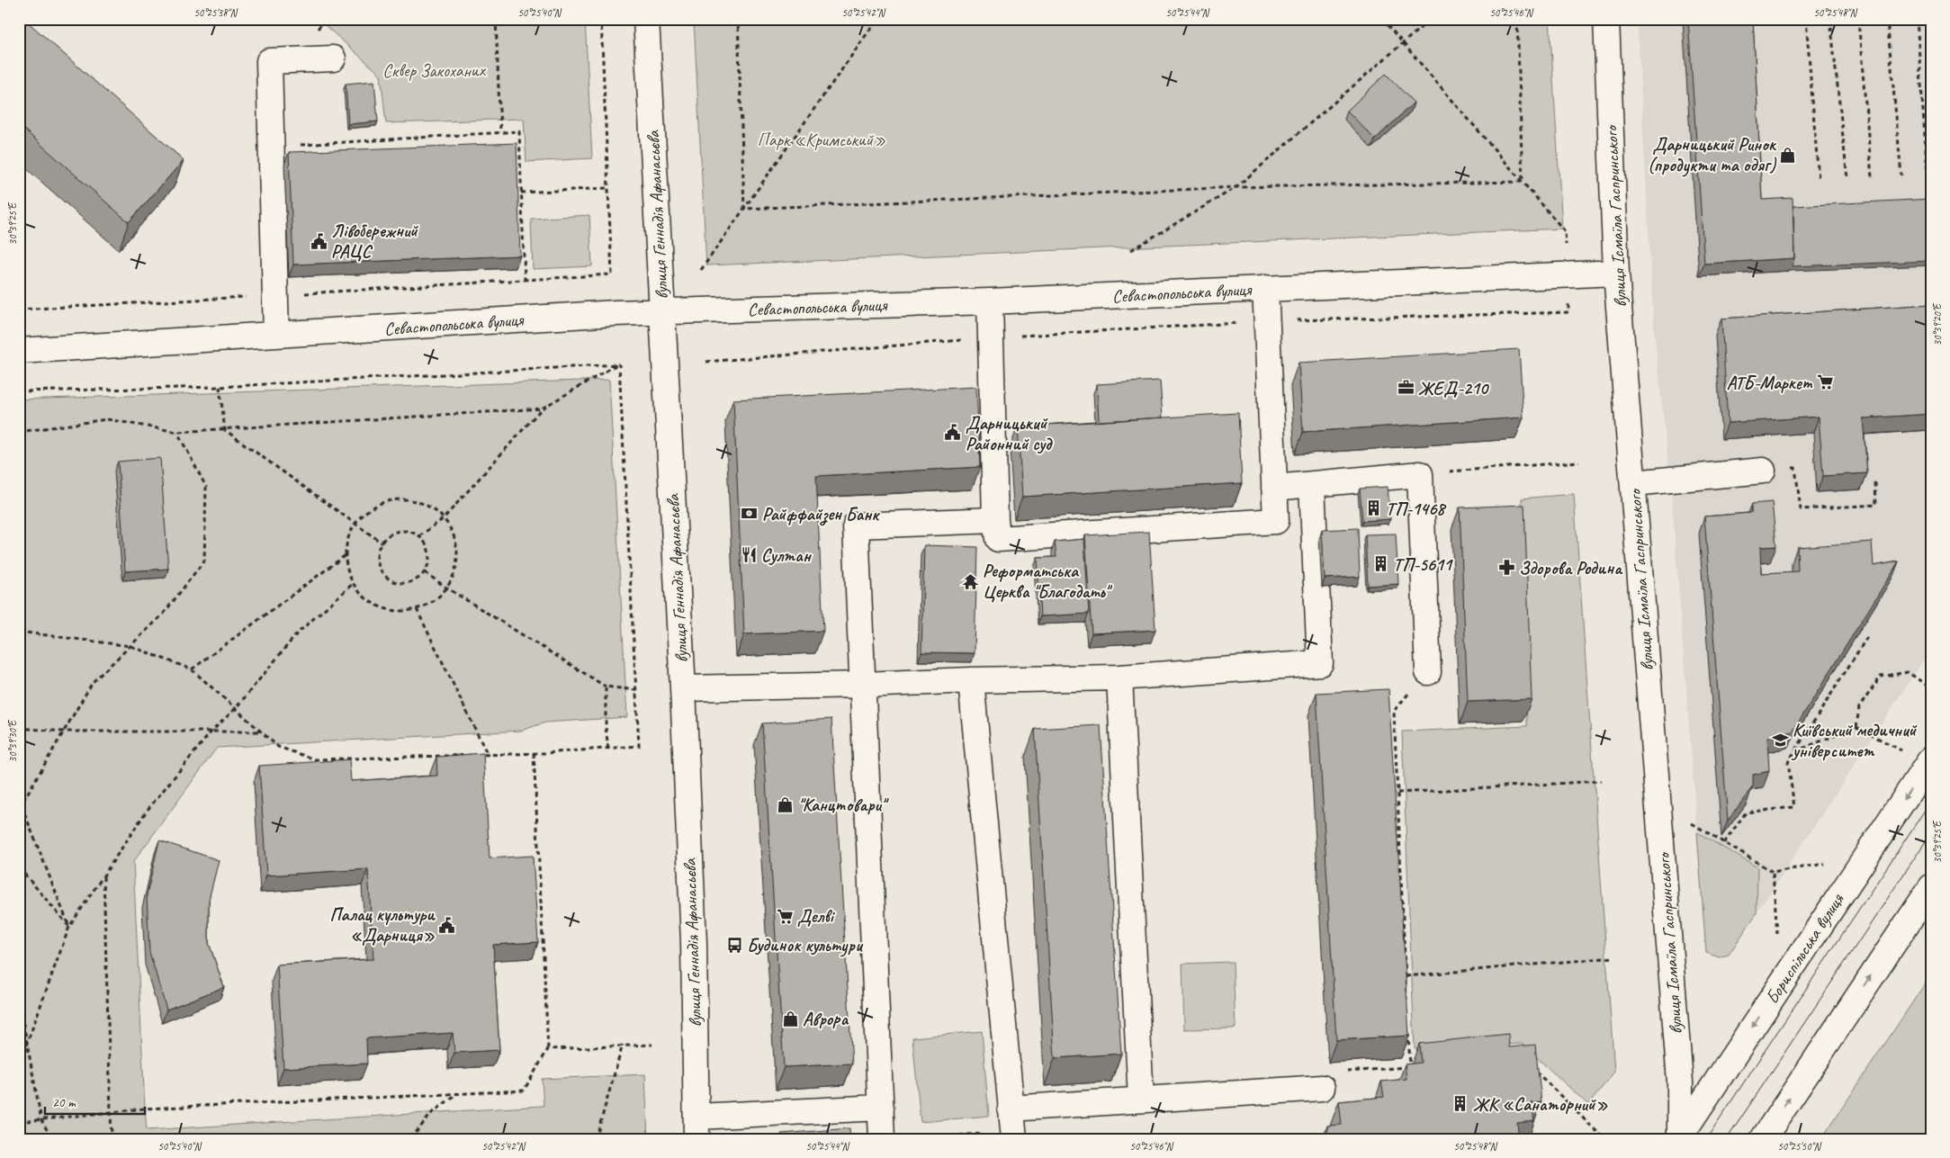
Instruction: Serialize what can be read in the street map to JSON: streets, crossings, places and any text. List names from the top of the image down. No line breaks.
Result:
{"streets":{"street":["вулиця Геннадія Афанасьєва","вулиця Ісмаїла Гаспринського","Севастопольська вулиця","Бориспільська вулиця"]},"crossings":[["вулиця Геннадія Афанасьєва","Севастопольська вулиця"],["вулиця Ісмаїла Гаспринського","Севастопольська вулиця"],["вулиця Ісмаїла Гаспринського","Бориспільська вулиця"]],"parks":["Сквер Закоханих","Парк «Кримський»"],"places":{"shop":["Дарницький Ринок (продукти та одяг)","\"Канцтовари\"","Аврора"],"public building":["Лівобережний РАЦС","Дарницький Районний суд","Палац культури «Дарниця»"],"supermarket":["АТБ-Маркет","Делві"],"office":["ЖЕД-210"],"building":["ТП-1468","ТП-5611","ЖК «Санаторний»"],"bank":["Райффайзен Банк"],"restaurant":["Султан"],"pharmacy":["Здорова Родина"],"temple":["Реформатська Церква \"Благодать\""],"school or university":["Київський медичний університет"],"bus stop":["Будинок культури"]},"scale_bar":"20 m","coordinates":["50°25'38\"N","50°25'40\"N","50°25'42\"N","50°25'44\"N","50°25'46\"N","50°25'48\"N","30°39'25\"E","30°39'20\"E","30°39'30\"E","50°25'50\"N"]}
